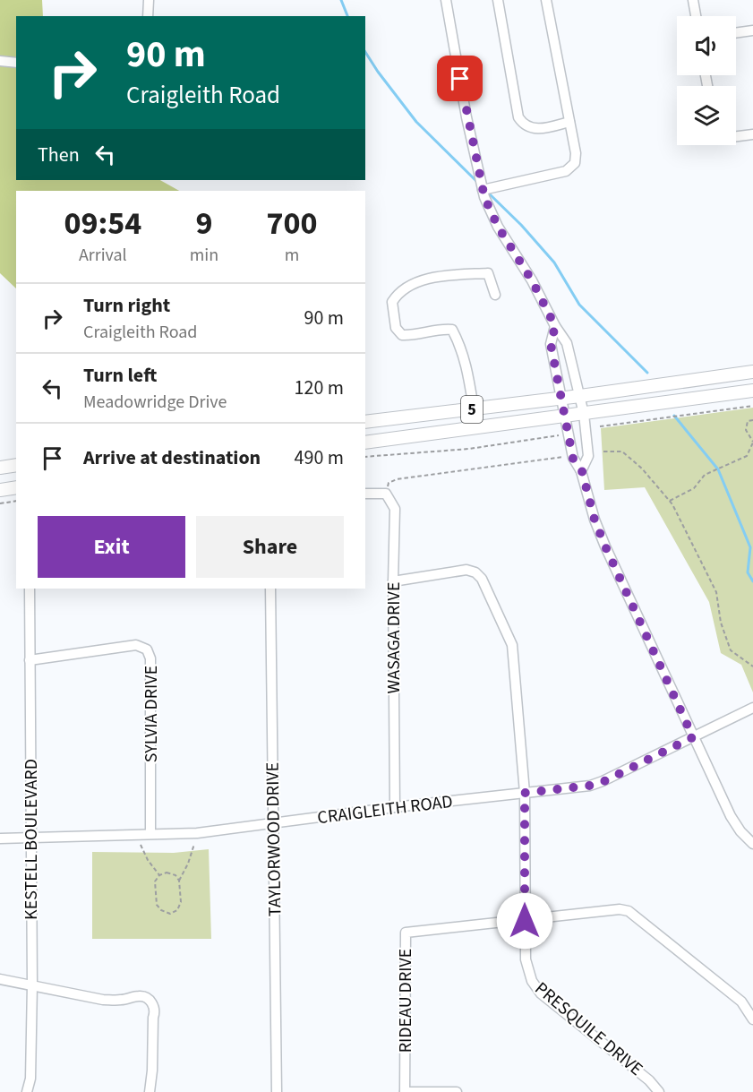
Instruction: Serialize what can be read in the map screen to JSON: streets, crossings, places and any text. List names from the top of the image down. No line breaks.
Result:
{"streets":{"main road":["5"],"street":["WASAGA DRIVE","SYLVIA DRIVE","CRAIGLEITH ROAD","KESTELL BOULEVARD","TAYLORWOOD DRIVE","RIDEAU DRIVE","PRESQUILE DRIVE"]},"crossings":[["WASAGA DRIVE","CRAIGLEITH ROAD"],["WASAGA DRIVE","PRESQUILE DRIVE"],["SYLVIA DRIVE","CRAIGLEITH ROAD"],["SYLVIA DRIVE","KESTELL BOULEVARD"],["CRAIGLEITH ROAD","KESTELL BOULEVARD"],["CRAIGLEITH ROAD","TAYLORWOOD DRIVE"],["CRAIGLEITH ROAD","PRESQUILE DRIVE"],["RIDEAU DRIVE","PRESQUILE DRIVE"]],"page":{"turn":["90 m","Craigleith Road"],"then":"Then","eta":["09:54","Arrival","9","min","700","m"],"list":[{"name":"Turn right","note":"Craigleith Road","value":"90 m"},{"name":"Turn left","note":"Meadowridge Drive","value":"120 m"},{"name":"Arrive at destination","value":"490 m"}],"buttons":["Exit","Share"]}}
